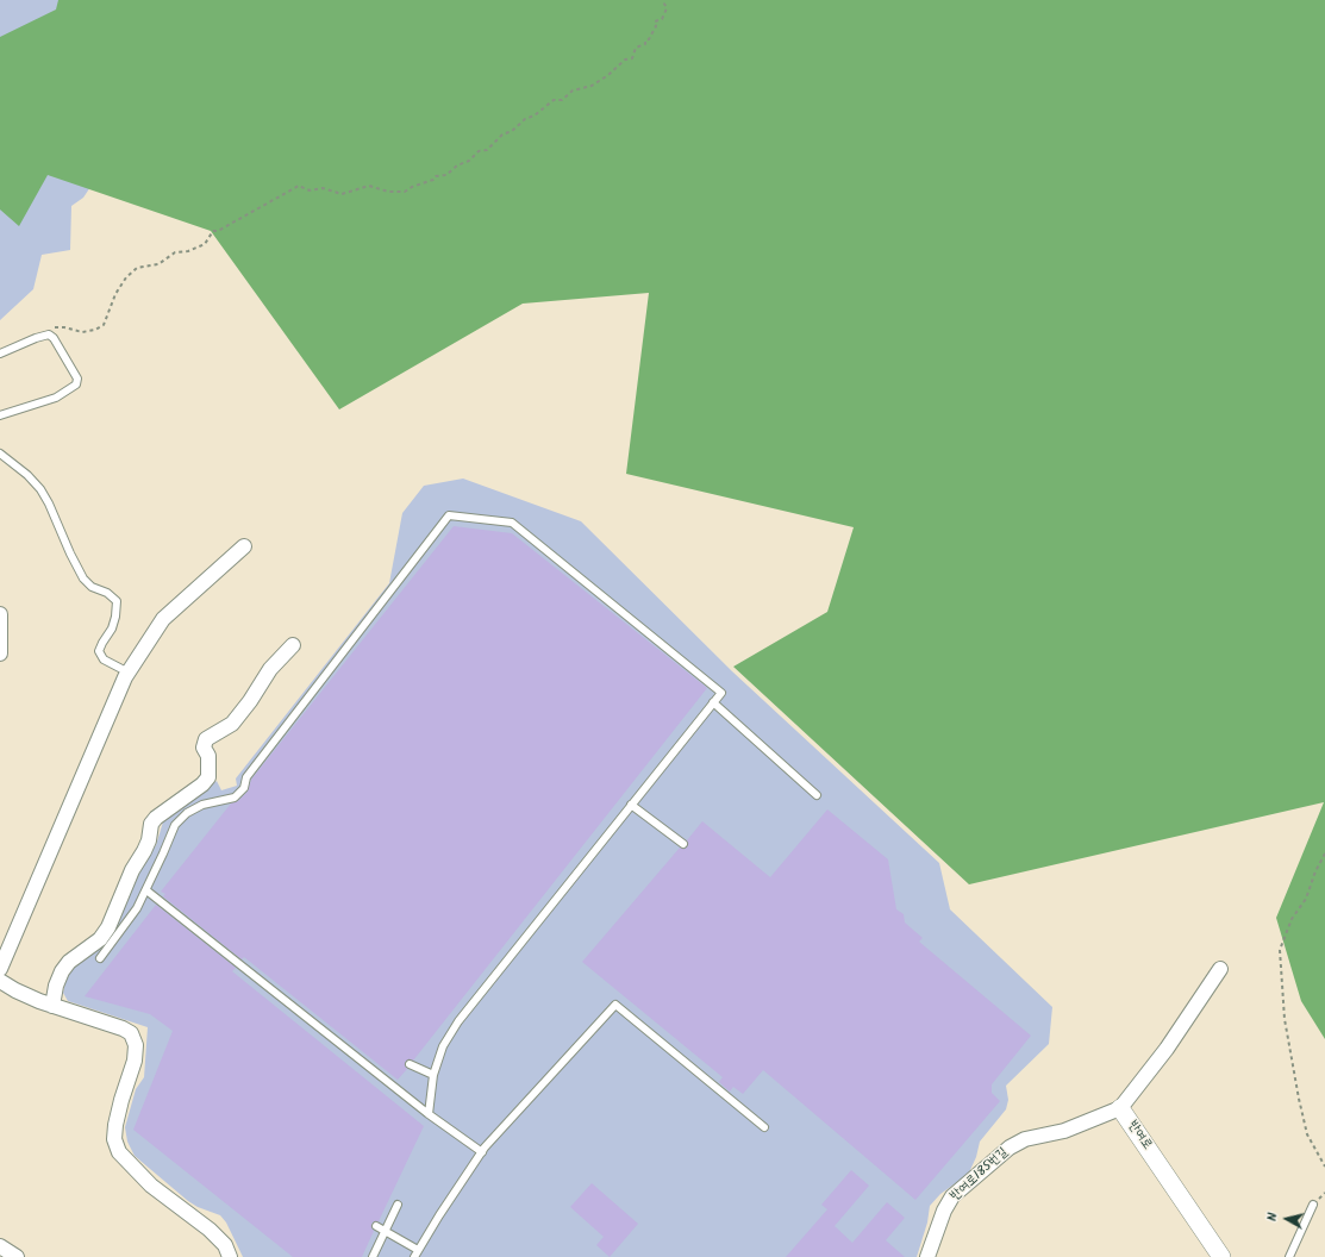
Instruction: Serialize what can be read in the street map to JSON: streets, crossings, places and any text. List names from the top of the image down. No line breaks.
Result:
{"streets":{"street":["반여로","반여로185번길"]},"crossings":[["반여로","반여로185번길"]],"north":"left"}
